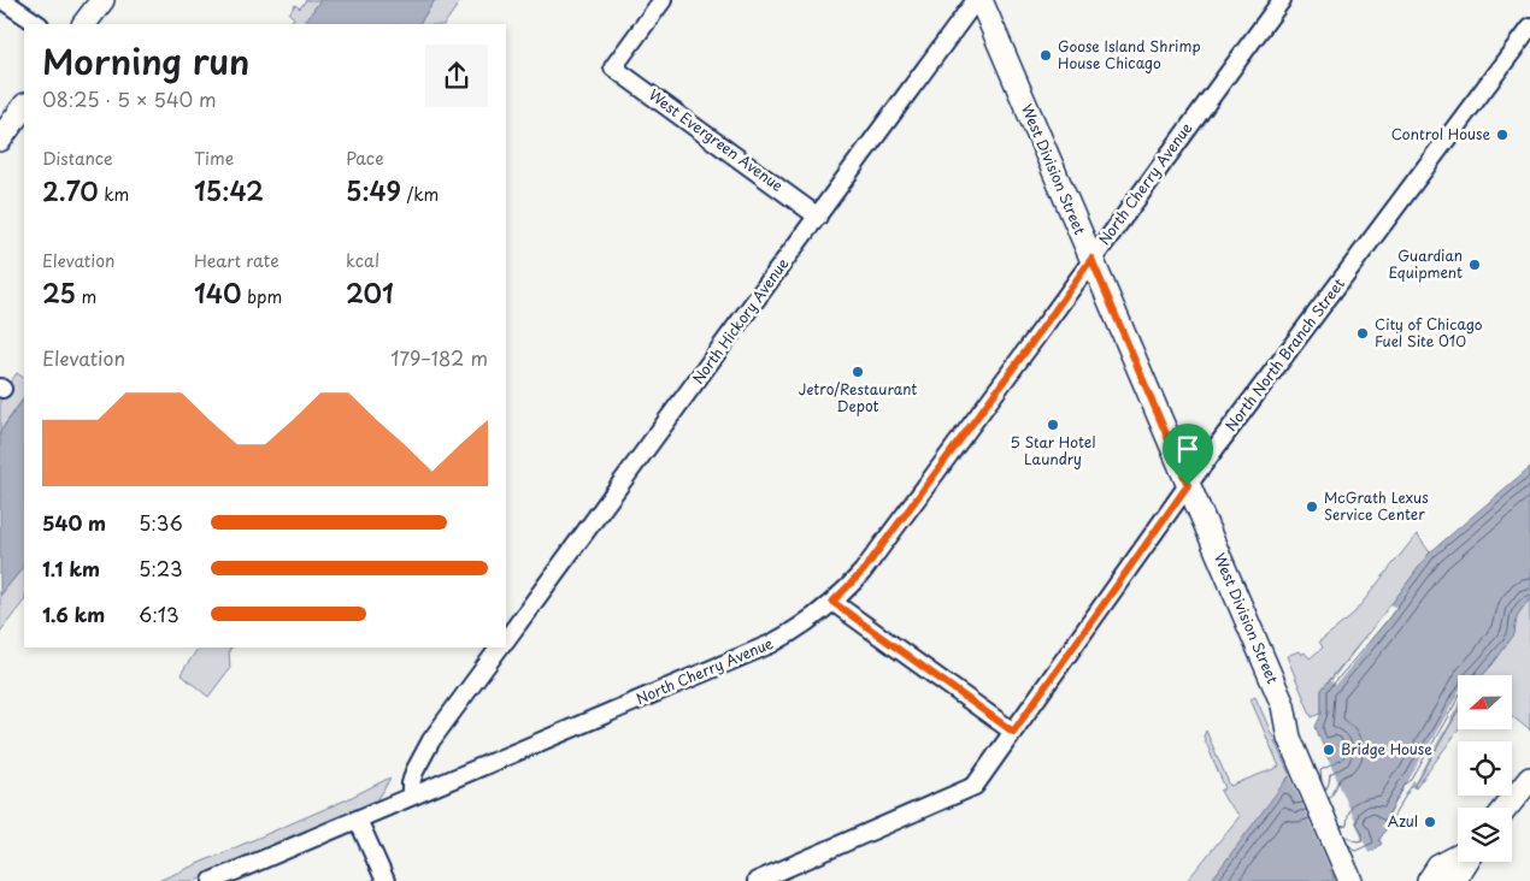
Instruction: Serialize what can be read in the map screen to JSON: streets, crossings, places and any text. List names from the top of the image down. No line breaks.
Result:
{"streets":{"main road":["West Division Street"],"street":["West Evergreen Avenue","North Cherry Avenue","North Hickory Avenue","North North Branch Street"]},"crossings":[["West Evergreen Avenue","North Hickory Avenue"],["West Division Street","North Cherry Avenue"],["West Division Street","North North Branch Street"]],"places":["Goose Island Shrimp House Chicago","Control House","Guardian Equipment","City of Chicago Fuel Site 010","Jetro/Restaurant Depot","5 Star Hotel Laundry","McGrath Lexus Service Center","Bridge House","Azul"],"north":"left","page":{"heading":["Morning run","08:25 · 5 × 540 m"],"stats":[["Distance","2.70 km"],["Time","15:42"],["Pace","5:49 /km"],["Elevation","25 m"],["Heart rate","140 bpm"],["kcal","201"]],"chart":["Elevation","179–182 m"],"list":[{"name":"540 m","note":"5:36"},{"name":"1.1 km","note":"5:23"},{"name":"1.6 km","note":"6:13"}]}}
